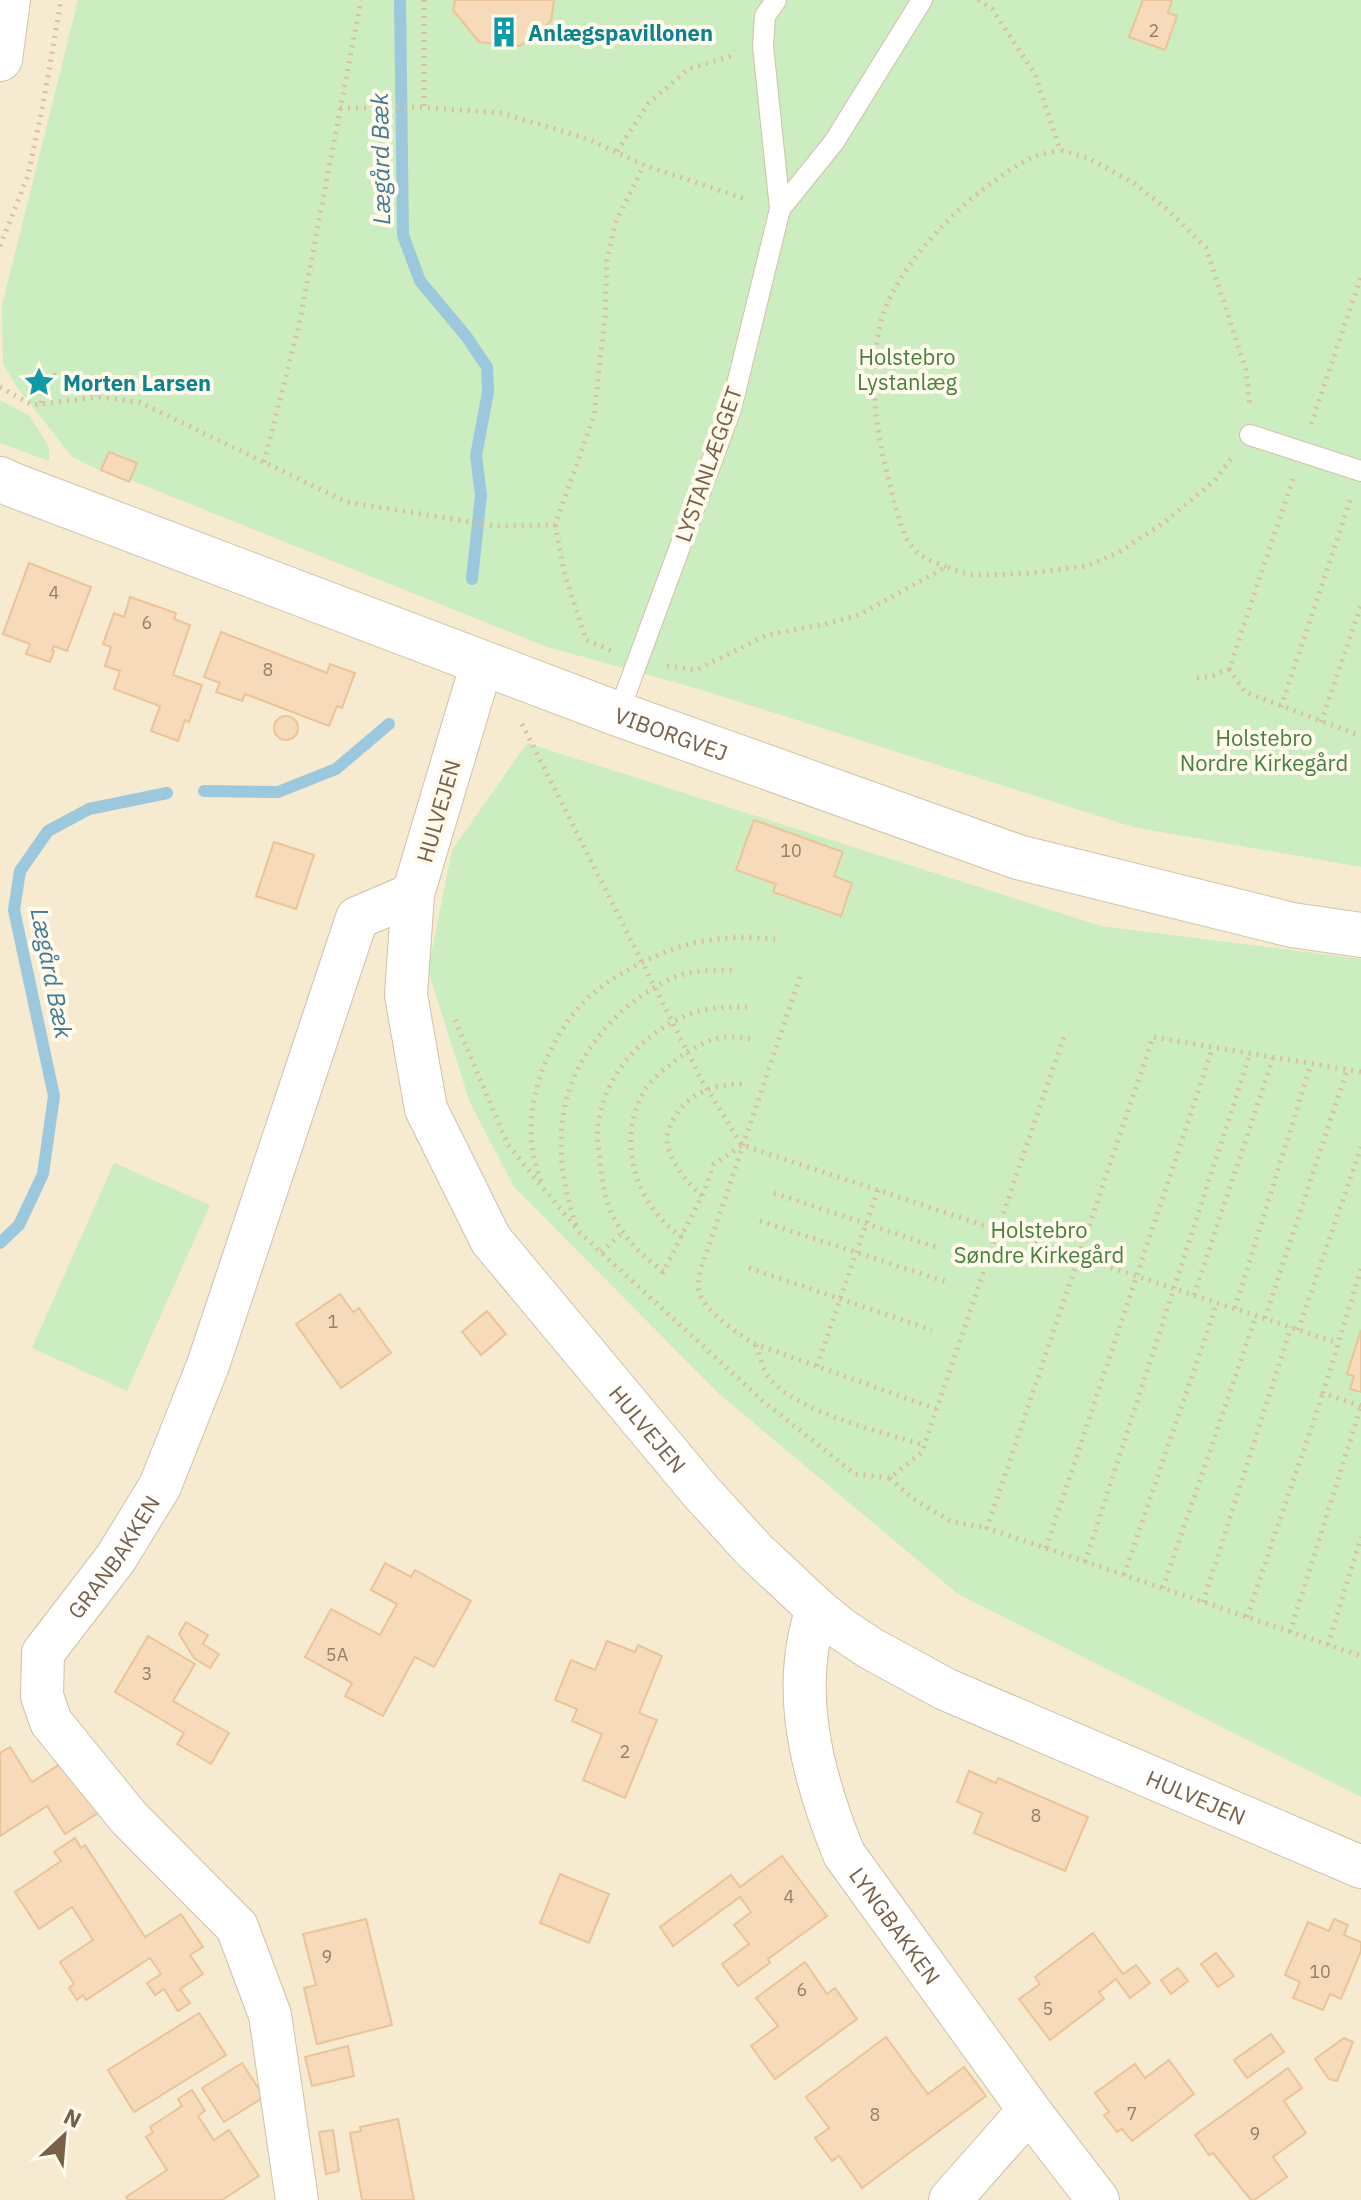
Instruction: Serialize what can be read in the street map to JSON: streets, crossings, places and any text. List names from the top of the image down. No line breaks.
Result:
{"streets":{"street":["VIBORGVEJ","HULVEJEN","GRANBAKKEN","LYNGBAKKEN"],"lane":["LYSTANLÆGGET"]},"crossings":[["LYSTANLÆGGET","VIBORGVEJ"],["VIBORGVEJ","HULVEJEN"],["HULVEJEN","GRANBAKKEN"],["HULVEJEN","LYNGBAKKEN"]],"water":["Lægård Bæk"],"parks":["Holstebro Lystanlæg","Holstebro Nordre Kirkegård","Holstebro Søndre Kirkegård"],"places":{"building":["Anlægspavillonen"],"place":["Morten Larsen"]},"house_numbers":["2","4","6","8","10","1","5A","3","2","8","4","9","10","6","5","7","8","9"],"north":"top right"}
